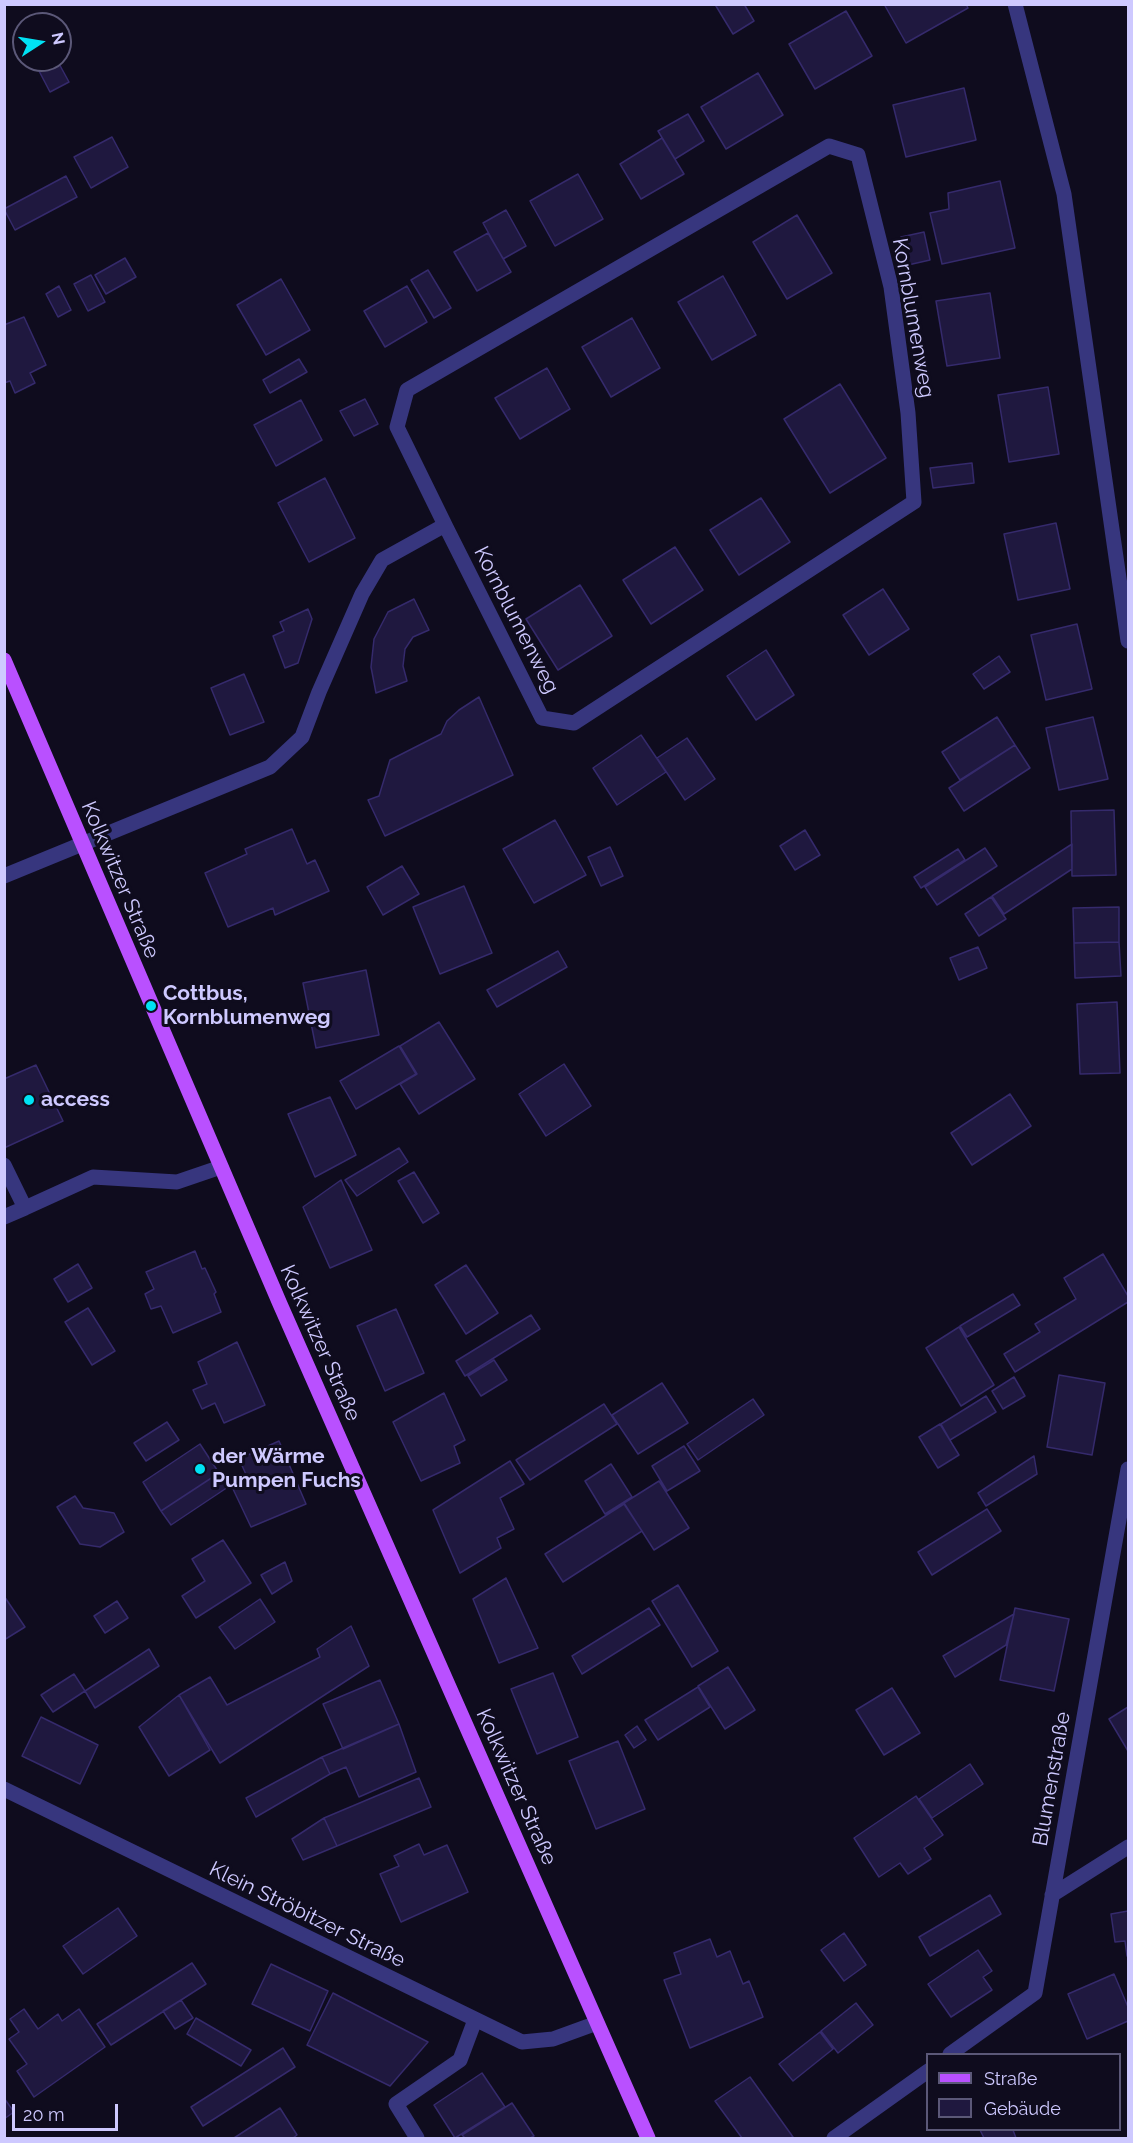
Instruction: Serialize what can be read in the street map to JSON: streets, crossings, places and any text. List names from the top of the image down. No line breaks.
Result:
{"streets":{"main road":["Kolkwitzer Straße"],"street":["Kornblumenweg","Blumenstraße","Klein Ströbitzer Straße"]},"crossings":[["Kolkwitzer Straße","Klein Ströbitzer Straße"]],"places":["Cottbus, Kornblumenweg","access","der Wärme Pumpen Fuchs"],"legend":["Straße","Gebäude"],"scale_bar":"20 m","north":"right"}
